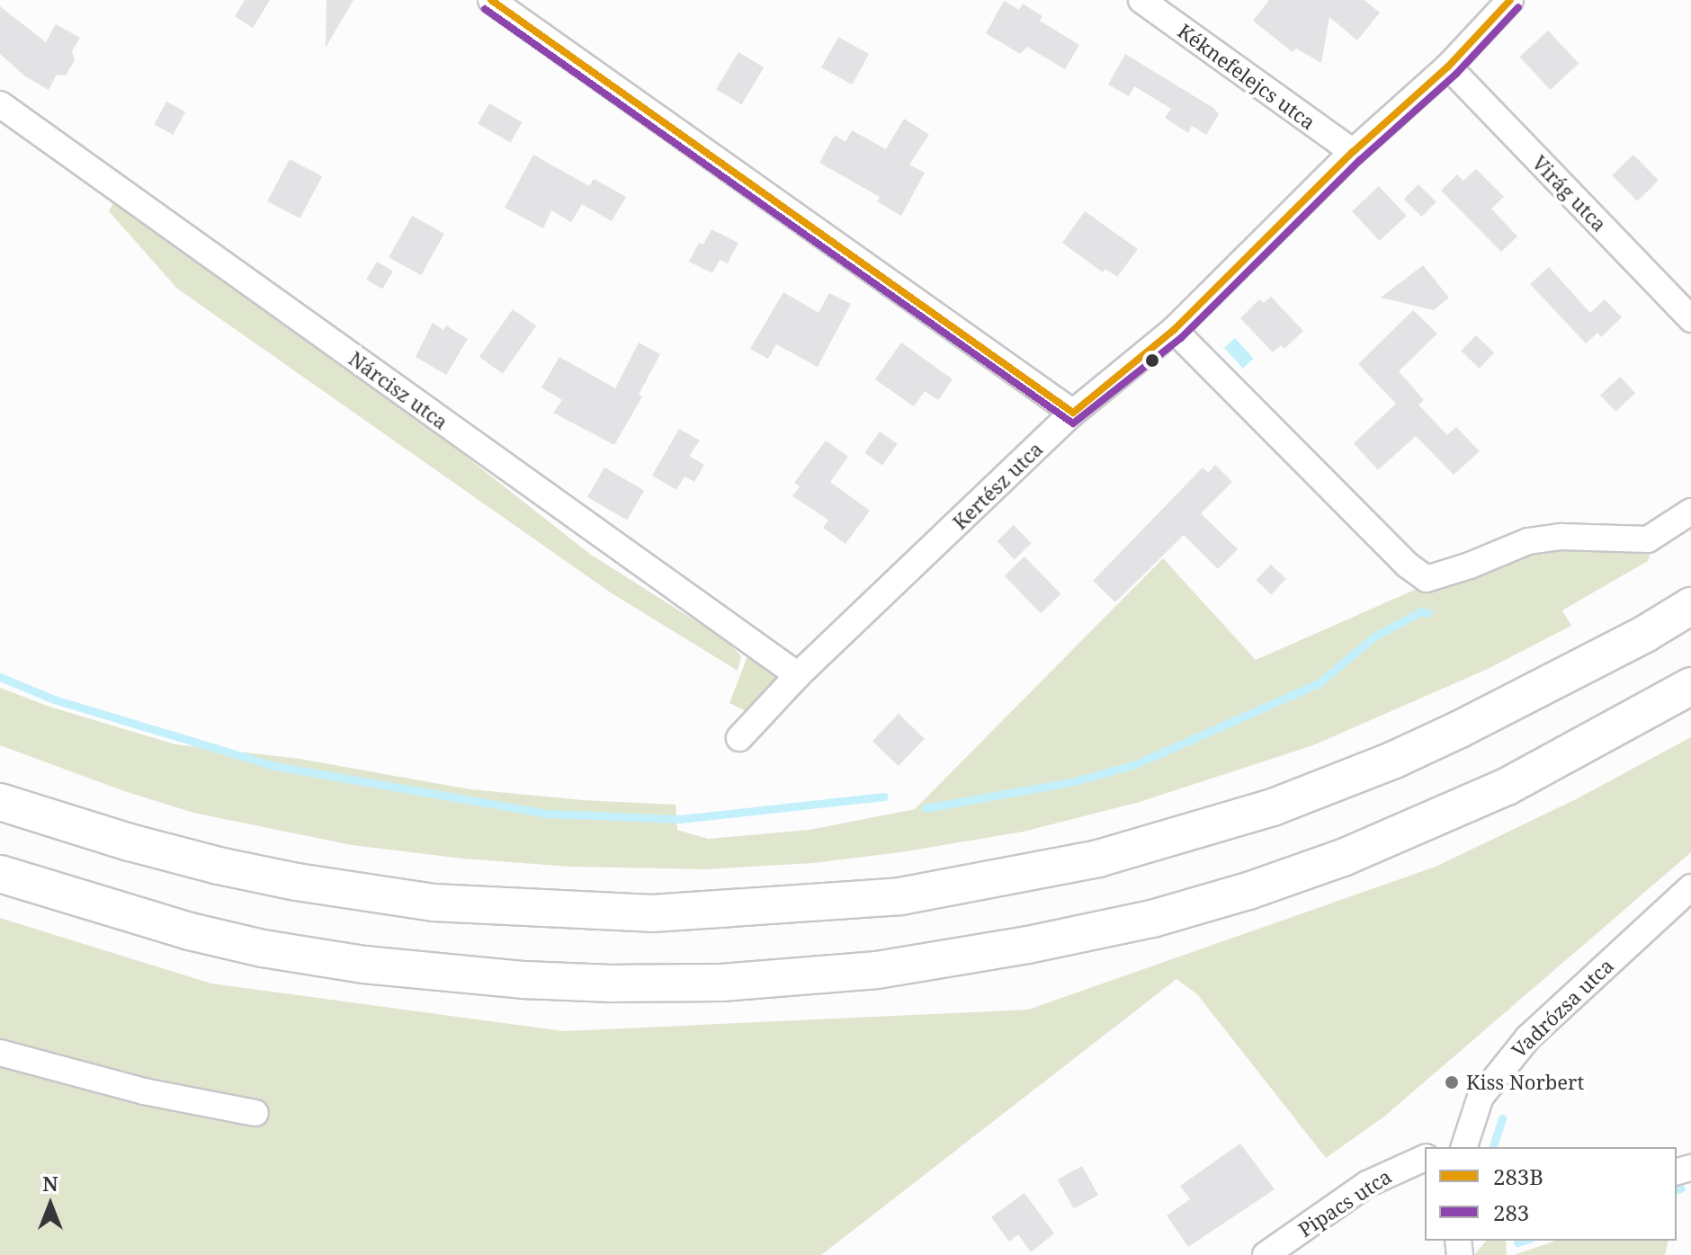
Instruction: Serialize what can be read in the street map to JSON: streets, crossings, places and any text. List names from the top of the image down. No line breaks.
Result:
{"streets":{"street":["Kéknefelejcs utca","Virág utca","Nárcisz utca","Kertész utca","Vadrózsa utca","Pipacs utca"]},"crossings":[["Kéknefelejcs utca","Kertész utca"],["Virág utca","Kertész utca"],["Nárcisz utca","Kertész utca"]],"places":["Kiss Norbert"],"lines":["transit line 283B","transit line 283"],"legend":["283B","283"],"north":"top"}
